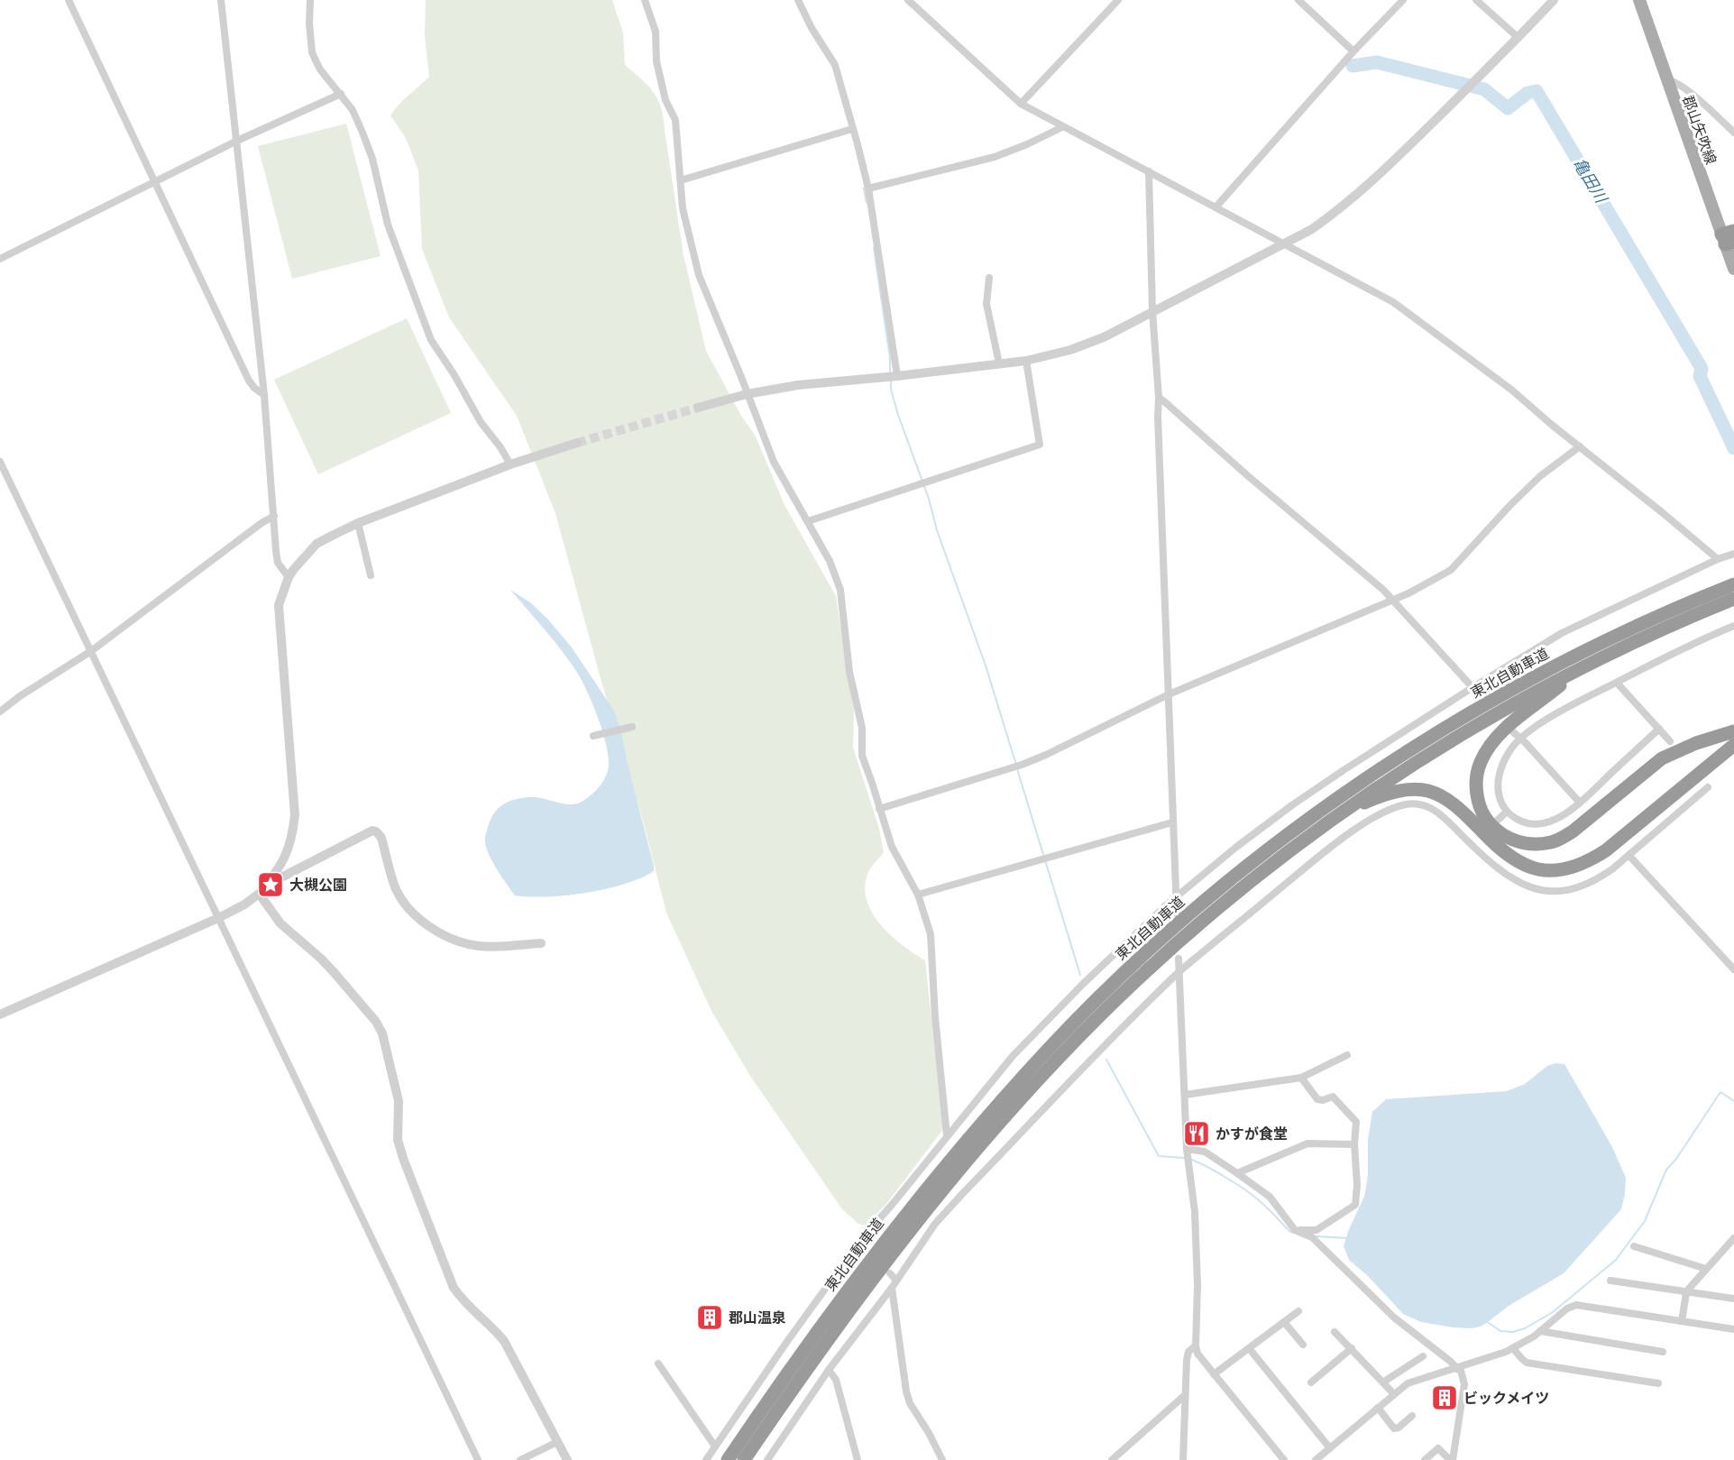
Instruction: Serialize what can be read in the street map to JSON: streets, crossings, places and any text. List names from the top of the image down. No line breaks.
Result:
{"streets":{"highway":["東北自動車道"],"main road":["郡山矢吹線"]},"water":["亀田川"],"places":{"place":["大槻公園"],"restaurant":["かすが食堂"],"building":["郡山温泉","ビックメイツ"]}}
